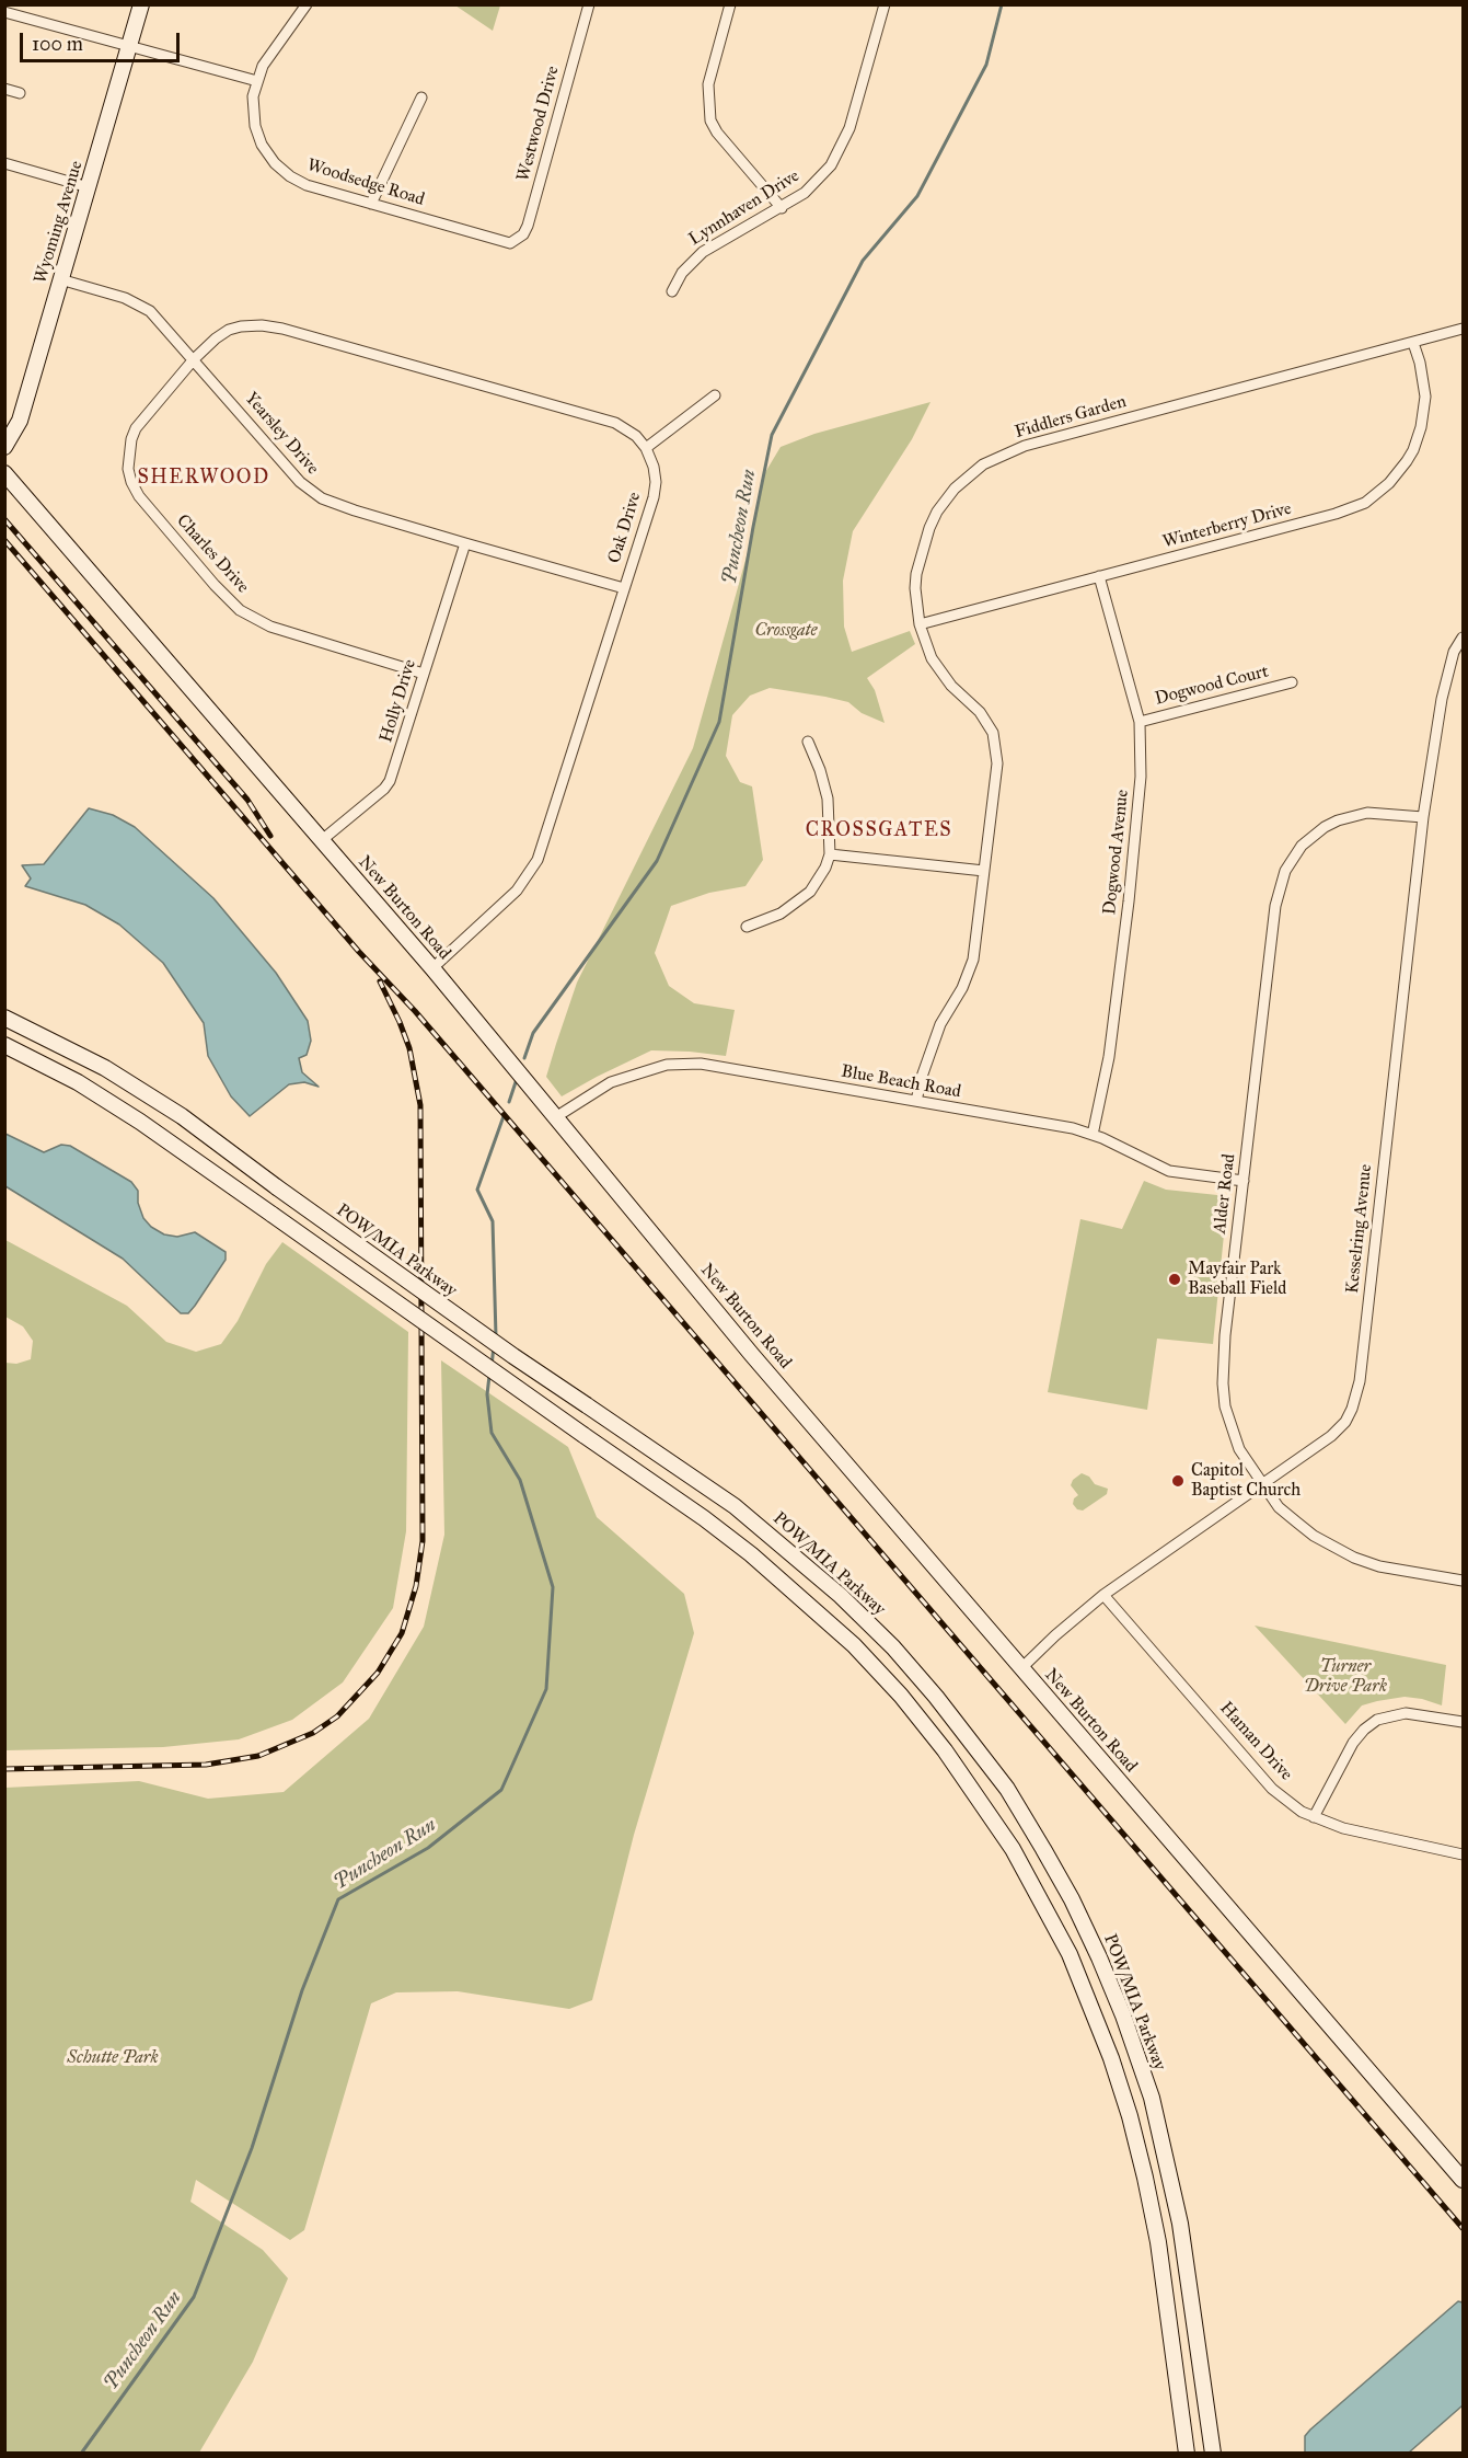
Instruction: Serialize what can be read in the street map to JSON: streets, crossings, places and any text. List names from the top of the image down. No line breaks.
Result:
{"streets":{"main road":["Wyoming Avenue","New Burton Road","POW/MIA Parkway"],"street":["Westwood Drive","Woodsedge Road","Lynnhaven Drive","Fiddlers Garden","Yearsley Drive","Winterberry Drive","Oak Drive","Charles Drive","Dogwood Court","Holly Drive","Dogwood Avenue","Blue Beach Road","Alder Road","Kesselring Avenue","Haman Drive"]},"crossings":[["Westwood Drive","Woodsedge Road"],["Wyoming Avenue","Yearsley Drive"],["Fiddlers Garden","Winterberry Drive"],["Fiddlers Garden","Blue Beach Road"],["Yearsley Drive","Oak Drive"],["Yearsley Drive","Charles Drive"],["Yearsley Drive","Holly Drive"],["Winterberry Drive","Dogwood Avenue"],["Oak Drive","New Burton Road"],["Charles Drive","Holly Drive"],["Dogwood Court","Dogwood Avenue"],["Holly Drive","New Burton Road"],["Dogwood Avenue","Blue Beach Road"],["New Burton Road","Blue Beach Road"],["New Burton Road","Kesselring Avenue"],["Blue Beach Road","Alder Road"],["Alder Road","Kesselring Avenue"],["Kesselring Avenue","Haman Drive"]],"districts":["SHERWOOD","CROSSGATES"],"water":["Puncheon Run"],"parks":["Crossgate","Turner Drive Park","Schutte Park"],"places":["Mayfair Park Baseball Field","Capitol Baptist Church"],"scale_bar":"100 m"}
